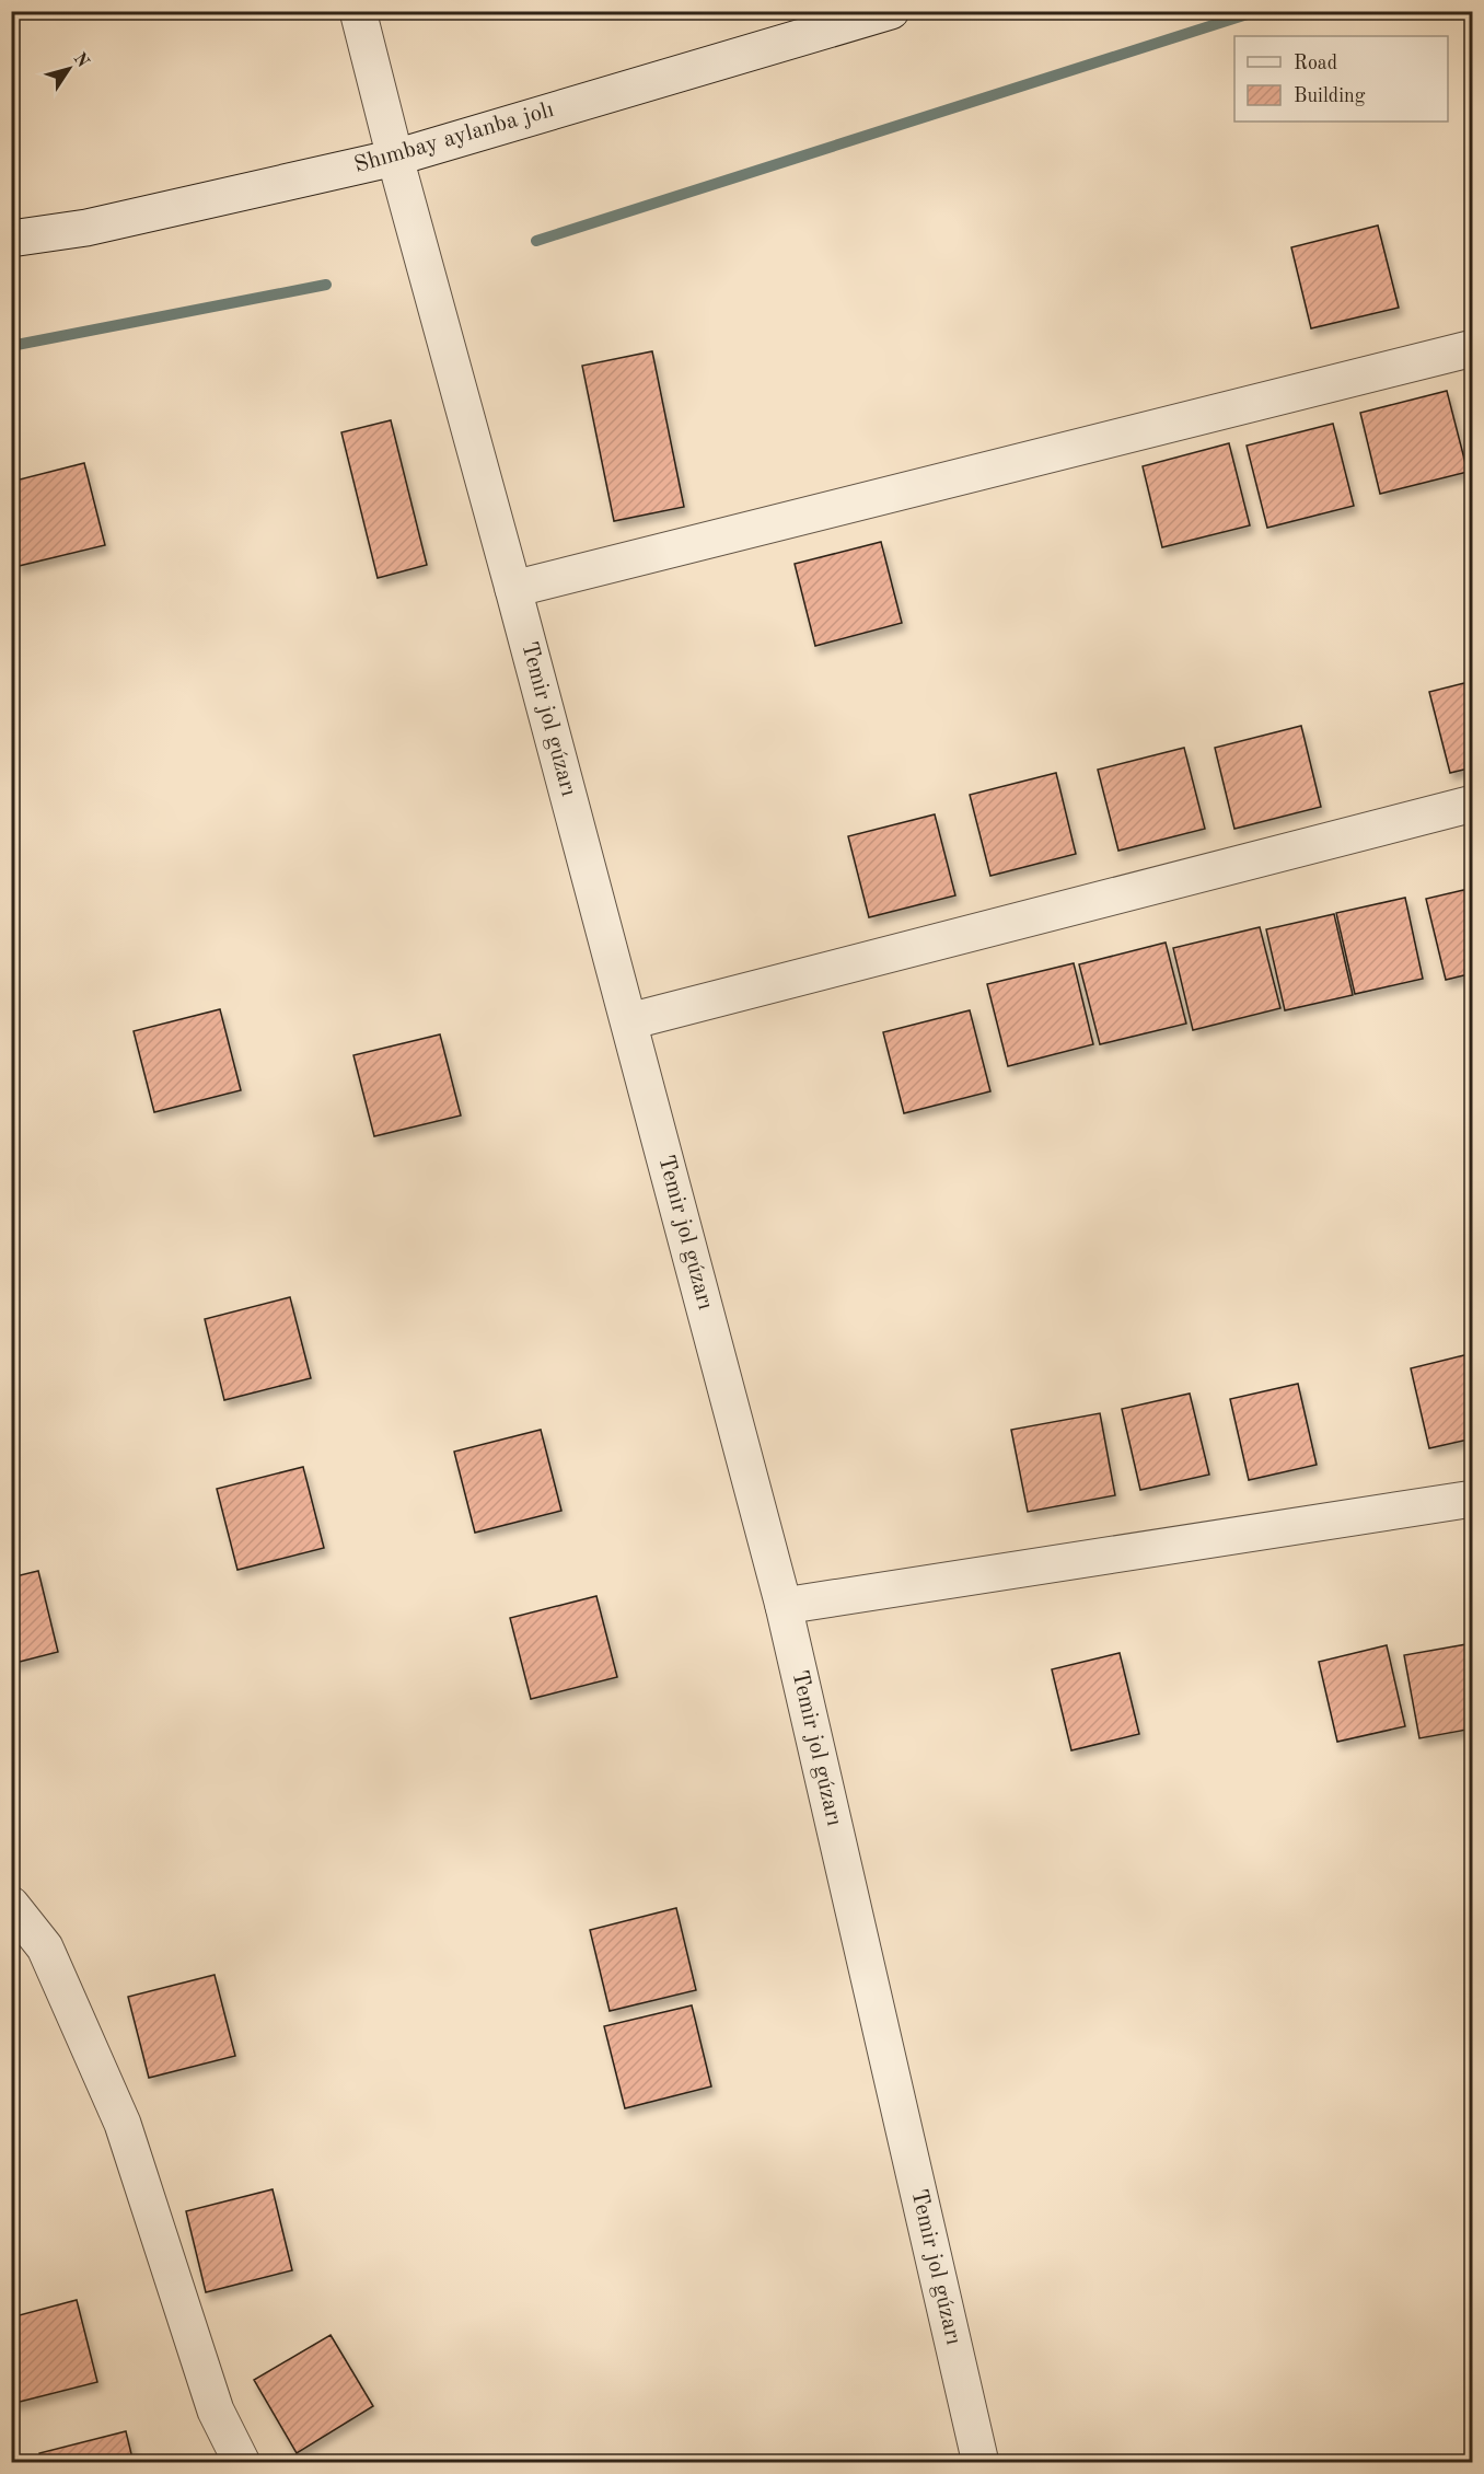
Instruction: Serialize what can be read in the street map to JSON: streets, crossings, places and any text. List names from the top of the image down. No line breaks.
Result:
{"streets":{"street":["Shımbay aylanba jolı","Temir jol gúzarı"]},"crossings":[["Shımbay aylanba jolı","Temir jol gúzarı"]],"legend":["Road","Building"],"north":"top right"}
